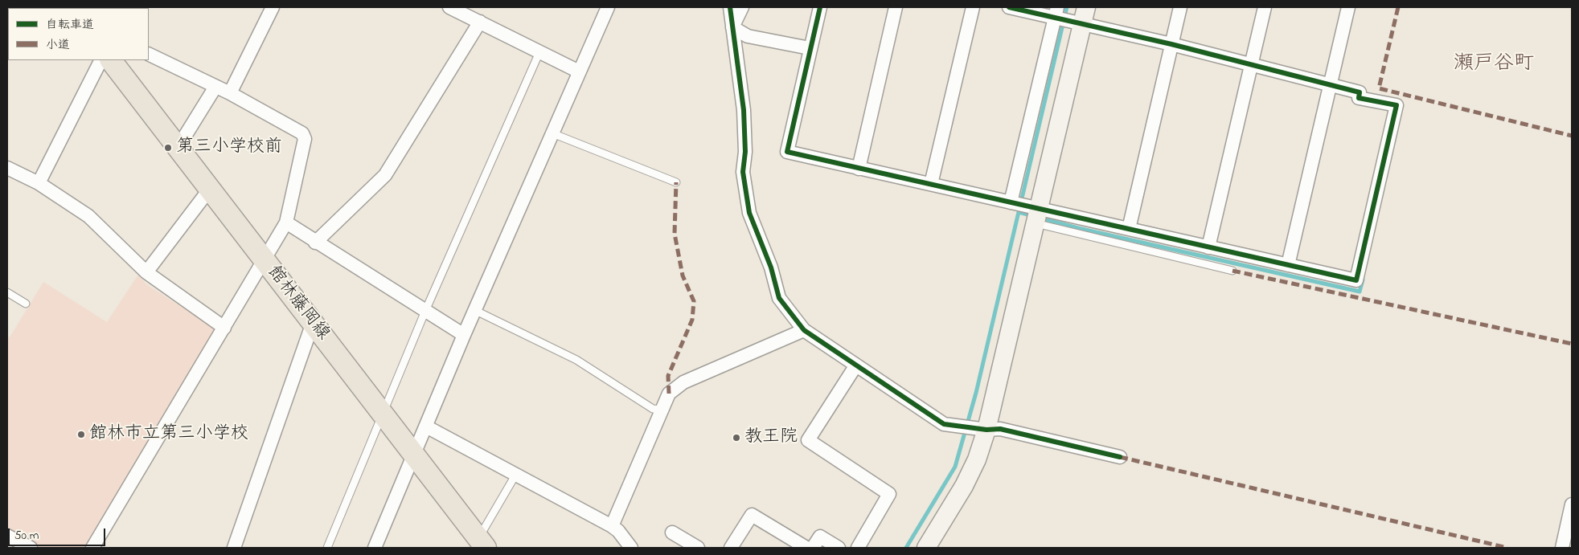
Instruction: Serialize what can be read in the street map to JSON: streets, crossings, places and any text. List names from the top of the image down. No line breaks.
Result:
{"streets":{"main road":["館林藤岡線"]},"districts":["瀬戸谷町"],"places":["第三小学校前","館林市立第三小学校","教王院"],"legend":["自転車道","小道"],"scale_bar":"50 m"}
